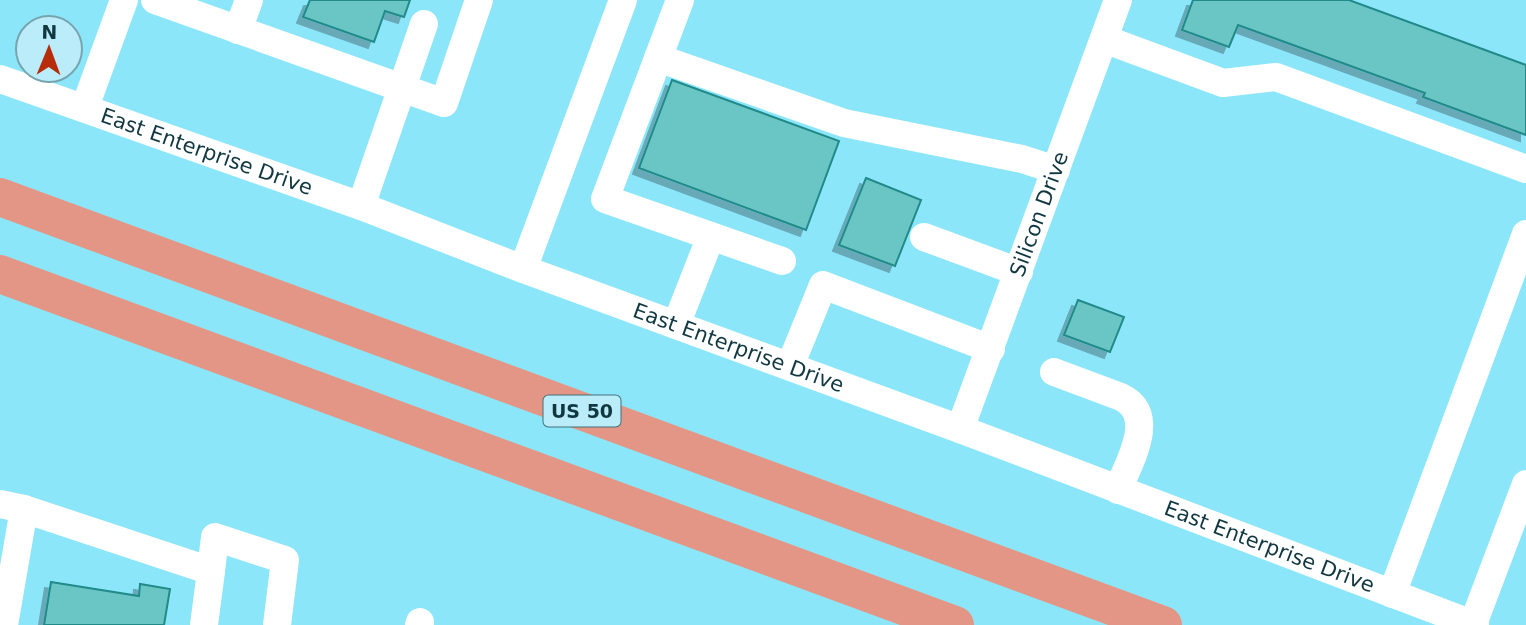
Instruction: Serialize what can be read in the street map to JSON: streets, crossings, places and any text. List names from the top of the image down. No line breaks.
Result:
{"streets":{"highway":["US 50"],"street":["East Enterprise Drive","Silicon Drive"]},"crossings":[["East Enterprise Drive","Silicon Drive"]],"north":"top"}
